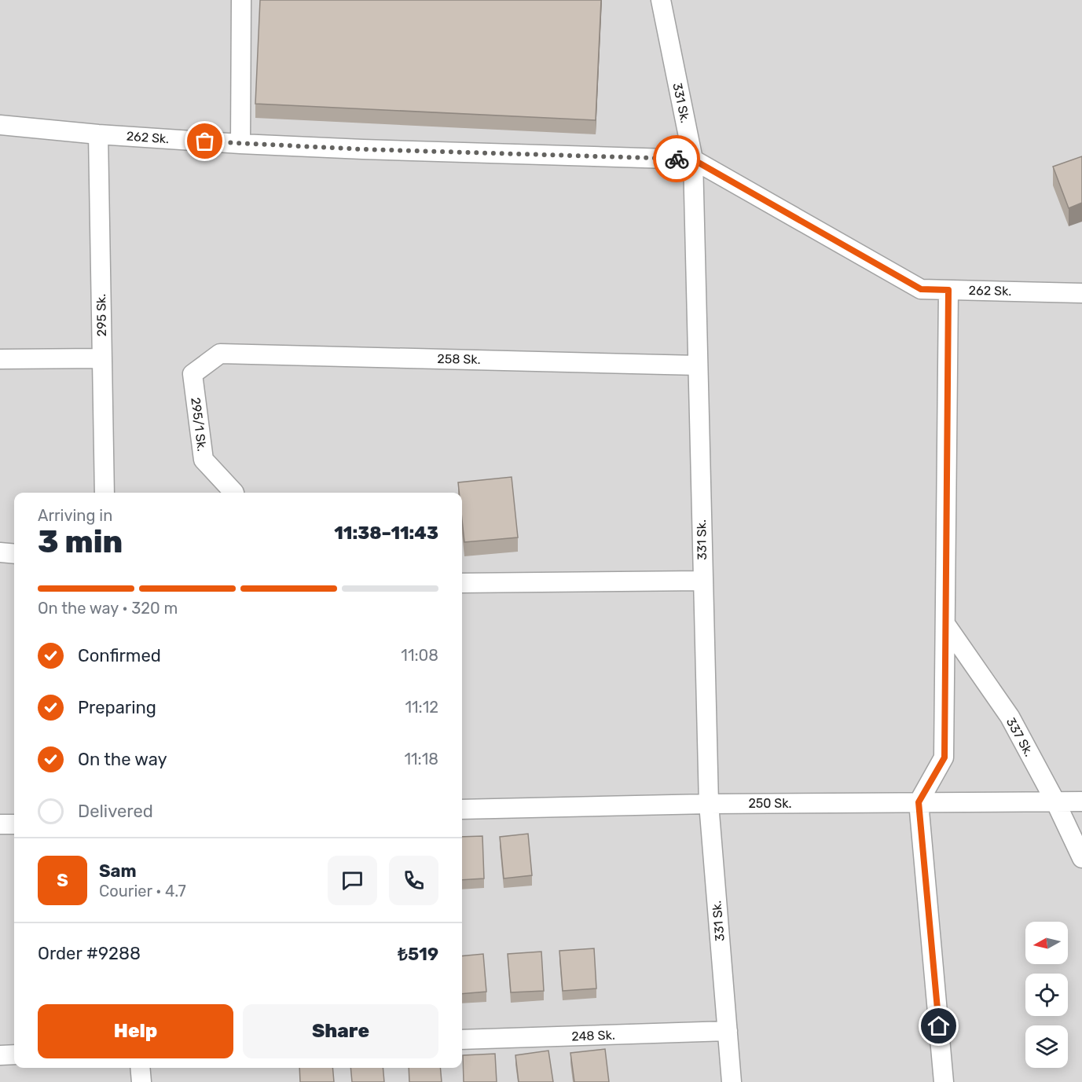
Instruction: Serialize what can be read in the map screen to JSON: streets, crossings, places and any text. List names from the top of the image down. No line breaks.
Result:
{"streets":{"street":["331 Sk.","262 Sk.","295 Sk.","258 Sk.","295/1 Sk.","337 Sk.","250 Sk.","248 Sk."]},"crossings":[["331 Sk.","262 Sk."],["331 Sk.","258 Sk."],["331 Sk.","250 Sk."],["331 Sk.","248 Sk."],["262 Sk.","295 Sk."],["258 Sk.","295/1 Sk."],["337 Sk.","250 Sk."]],"north":"left","page":{"heading":["3 min","Arriving in","11:38–11:43"],"panel":["Sam","Courier · 4.7","Order #9288","₺519"],"bar":"On the way · 320 m","list":[["Confirmed","11:08"],["Preparing","11:12"],["On the way","11:18"],"Delivered"],"round":"S","buttons":["Help","Share"]}}
